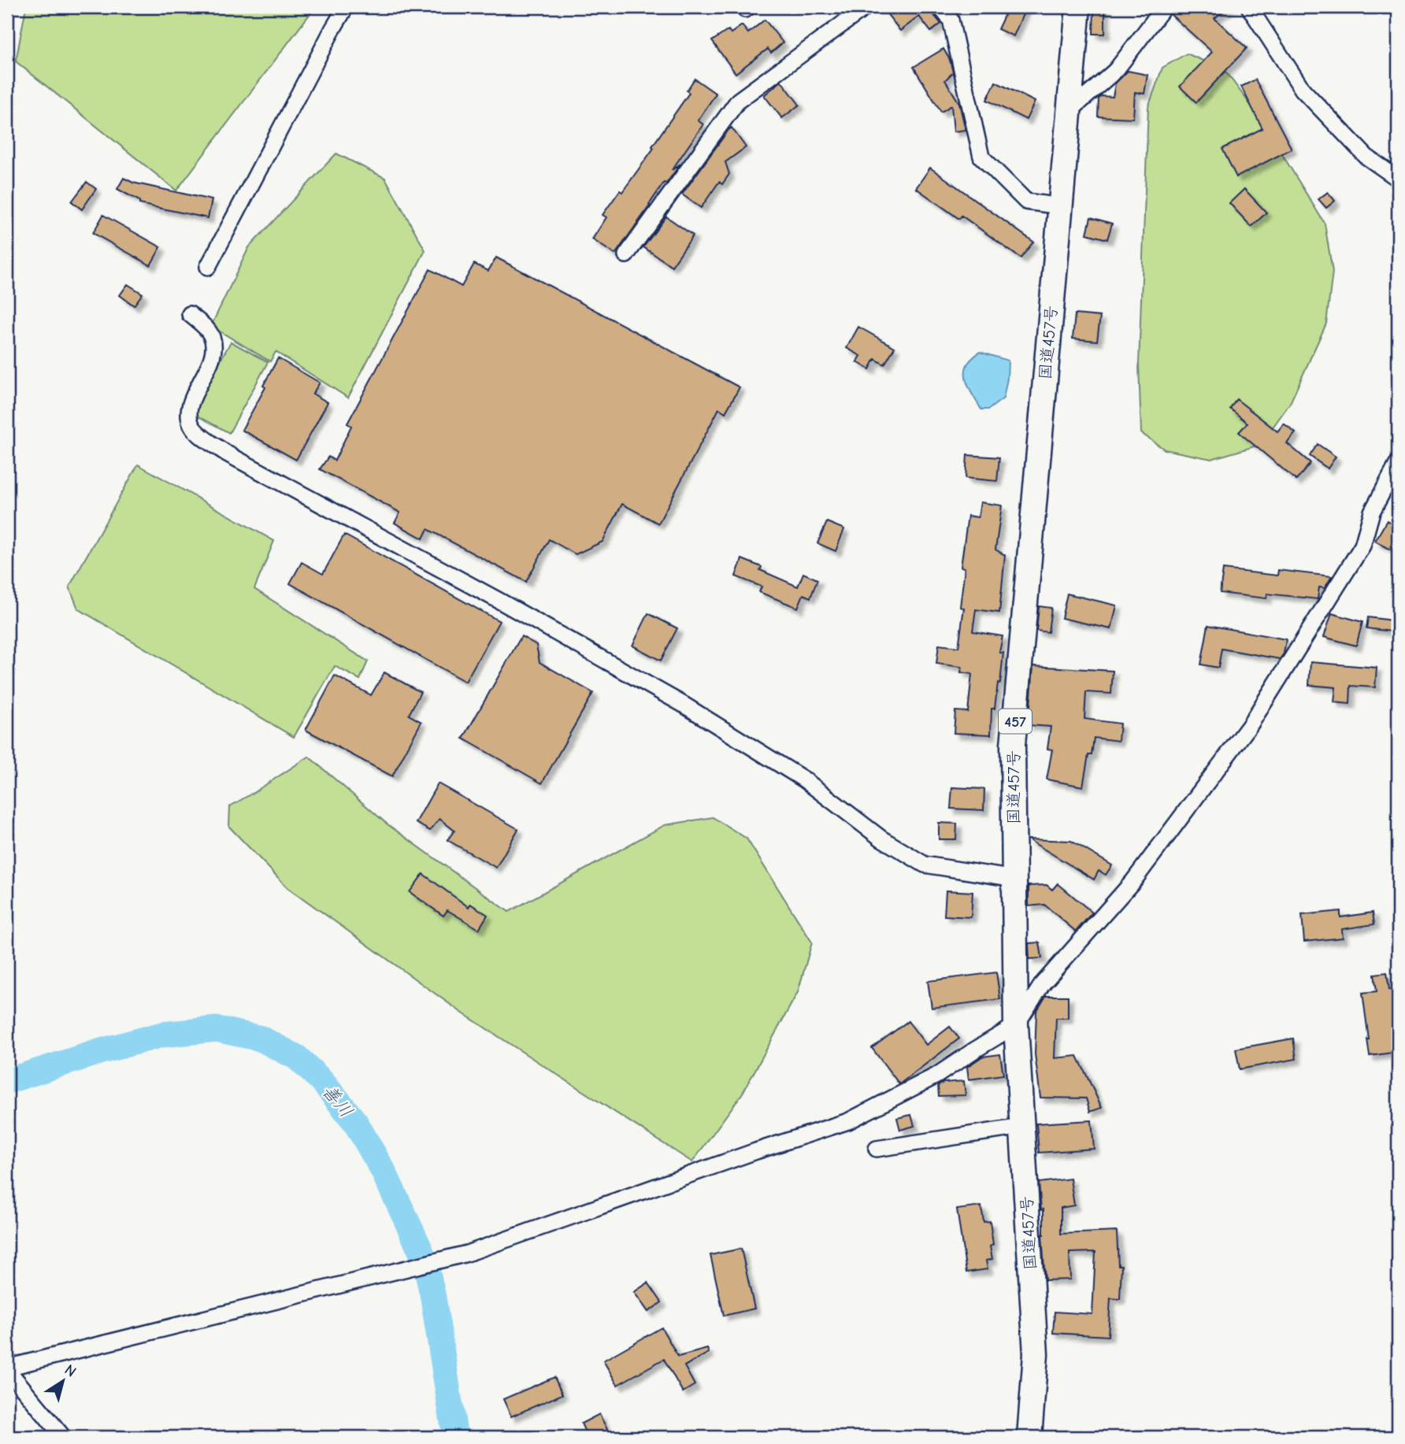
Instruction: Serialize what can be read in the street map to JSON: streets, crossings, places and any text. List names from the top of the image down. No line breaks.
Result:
{"streets":{"highway":["国道457号","457"]},"water":["善川"],"north":"top right"}
